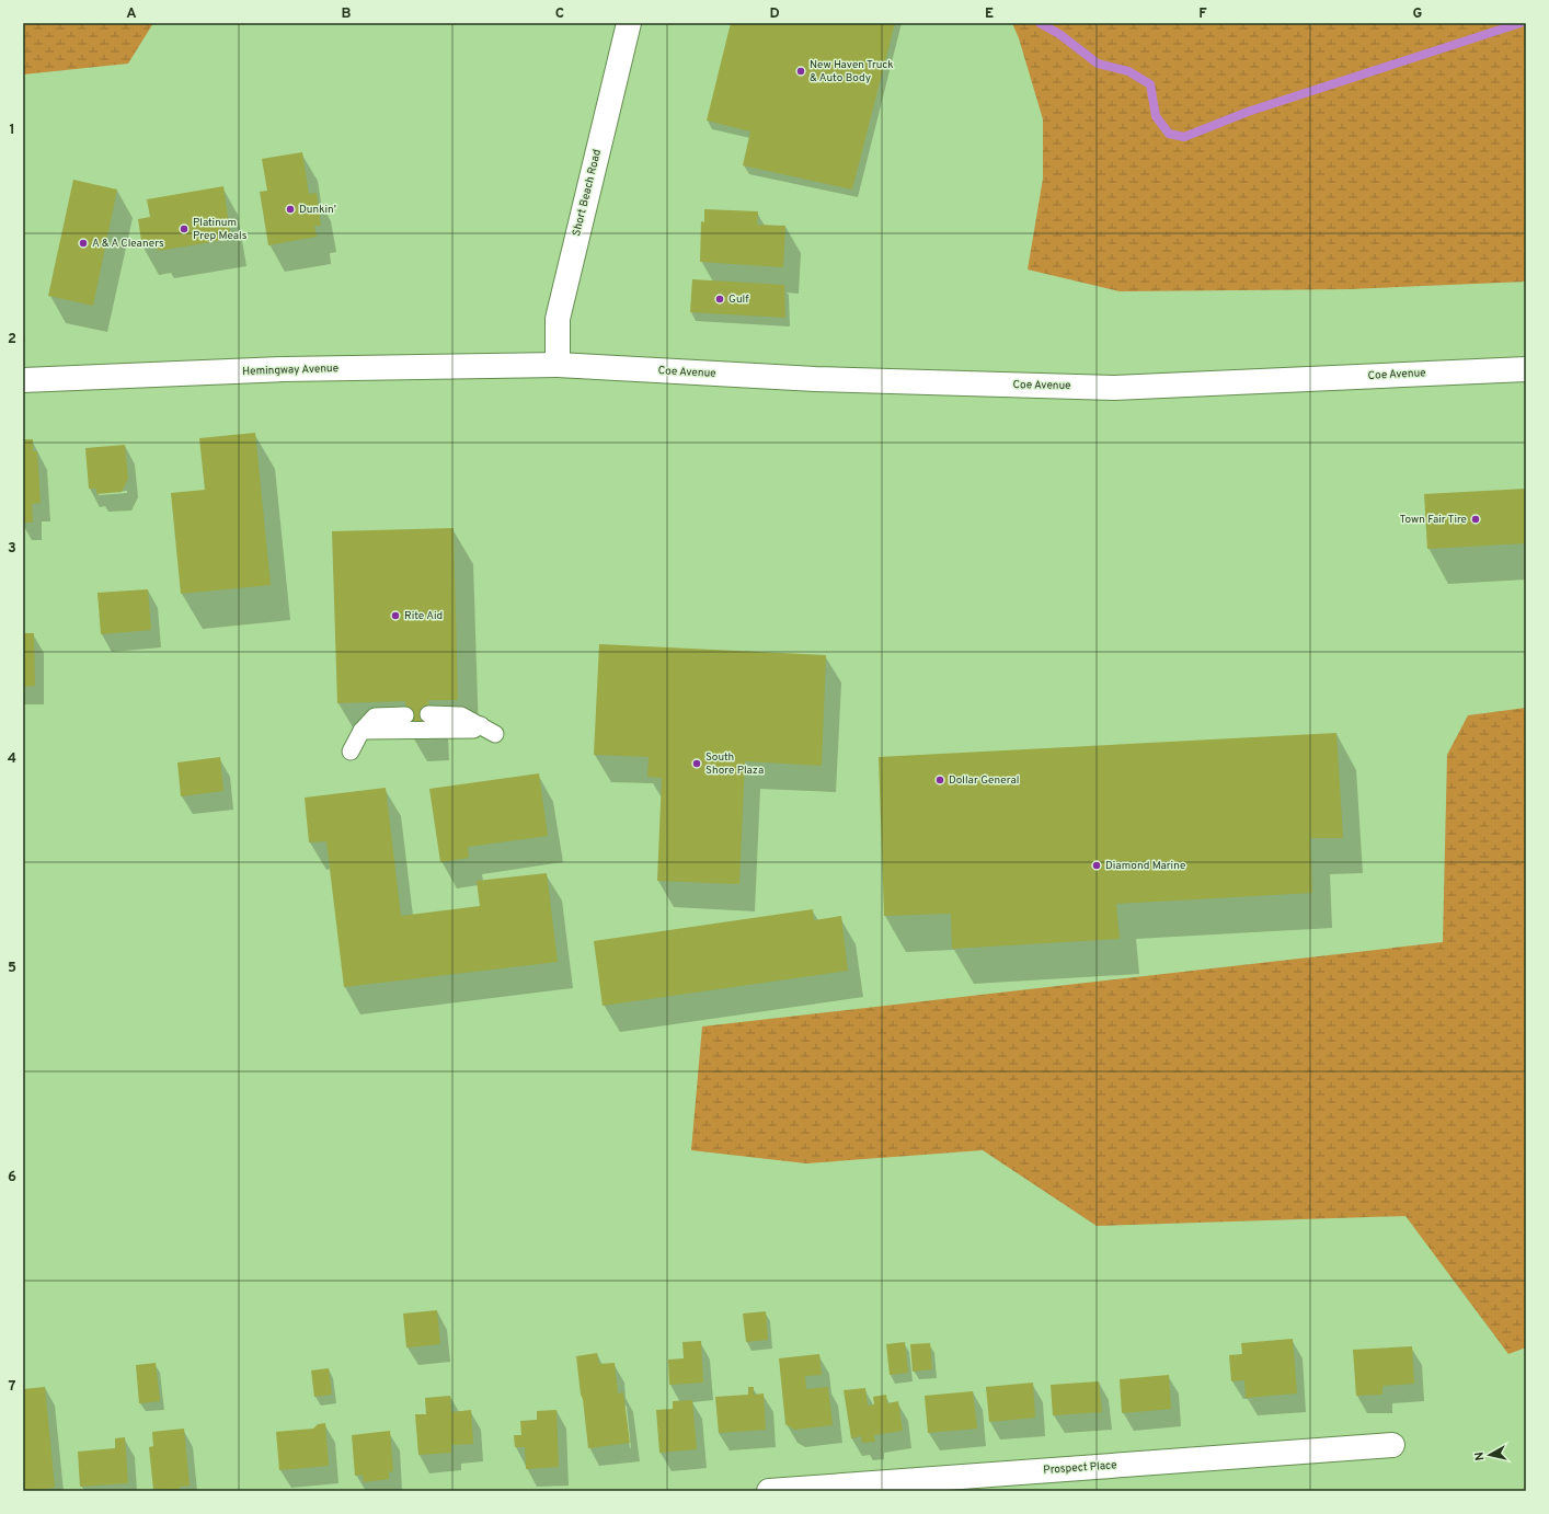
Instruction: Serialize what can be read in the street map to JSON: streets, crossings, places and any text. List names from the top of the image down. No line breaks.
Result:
{"streets":{"main road":["Short Beach Road","Hemingway Avenue","Coe Avenue","Prospect Place"]},"crossings":[["Short Beach Road","Hemingway Avenue"],["Short Beach Road","Coe Avenue"],["Hemingway Avenue","Coe Avenue"]],"places":["New Haven Truck & Auto Body","Dunkin'","Platinum Prep Meals","A & A Cleaners","Gulf","Town Fair Tire","Rite Aid","South Shore Plaza","Dollar General","Diamond Marine"],"north":"left","grid":{"columns":["A","B","C","D","E","F","G"],"rows":["1","2","3","4","5","6","7"]}}
